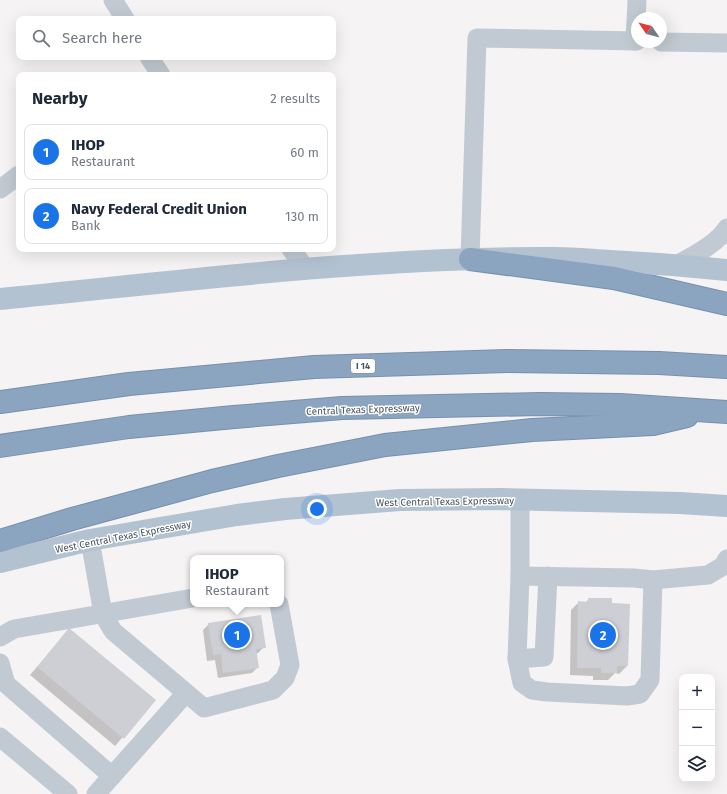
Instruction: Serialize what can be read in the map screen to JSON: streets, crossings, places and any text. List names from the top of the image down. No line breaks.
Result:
{"streets":{"highway":["I 14","Central Texas Expressway"],"main road":["West Central Texas Expressway"]},"north":"top left","page":{"search":"Search here","heading":["Nearby","2 results"],"list":[{"mark":"1","name":"IHOP","note":"Restaurant","value":"60 m"},{"mark":"2","name":"Navy Federal Credit Union","note":"Bank","value":"130 m"}],"popup":["IHOP","Restaurant"],"pins":["1","2"],"map_buttons":["+","−"]}}
